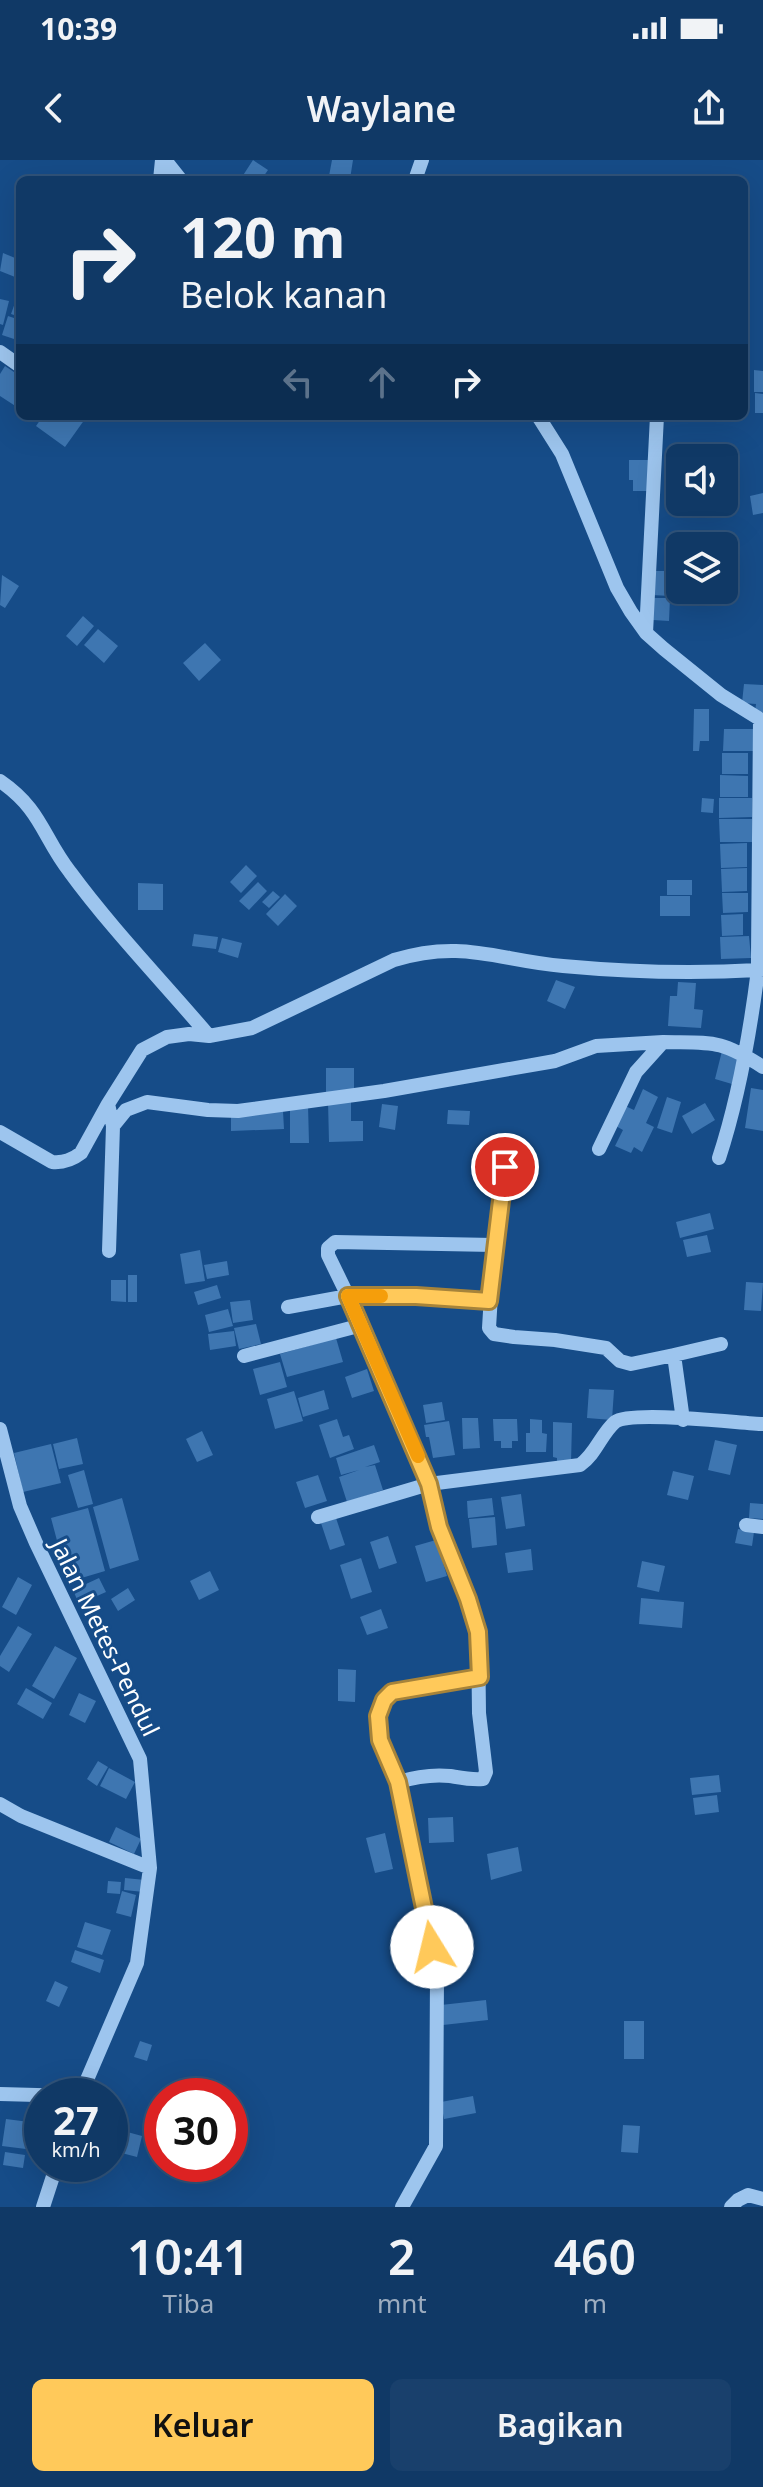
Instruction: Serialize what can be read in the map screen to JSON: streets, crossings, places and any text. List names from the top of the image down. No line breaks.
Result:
{"streets":{"street":["Jalan Metes-Pendul"]},"page":{"status":"10:39","header":"Waylane","turn":["120 m","Belok kanan"],"speed":"27 km/h","limit":"30","eta":["10:41","Tiba","2","mnt","460","m"],"buttons":["Keluar","Bagikan"]}}
